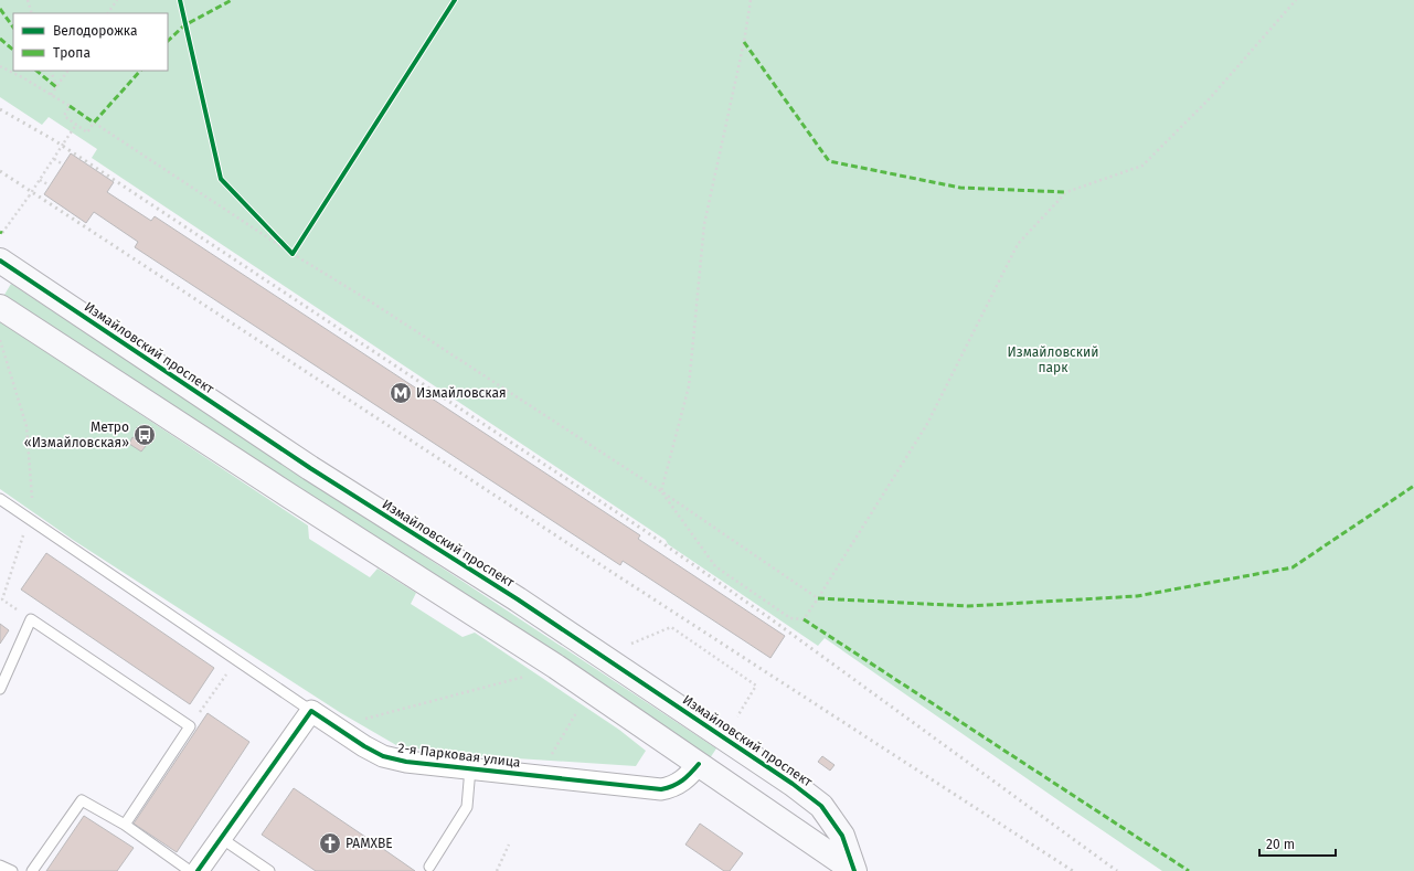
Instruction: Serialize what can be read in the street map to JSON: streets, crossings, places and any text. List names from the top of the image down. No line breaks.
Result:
{"streets":{"street":["Измайловский проспект","2-я Парковая улица"]},"crossings":[["Измайловский проспект","2-я Парковая улица"]],"parks":["Измайловский парк"],"places":{"metro station":["Измайловская"],"bus stop":["Метро «Измайловская»"],"church":["РАМХВЕ"]},"legend":["Велодорожка","Тропа"],"scale_bar":"20 m"}
